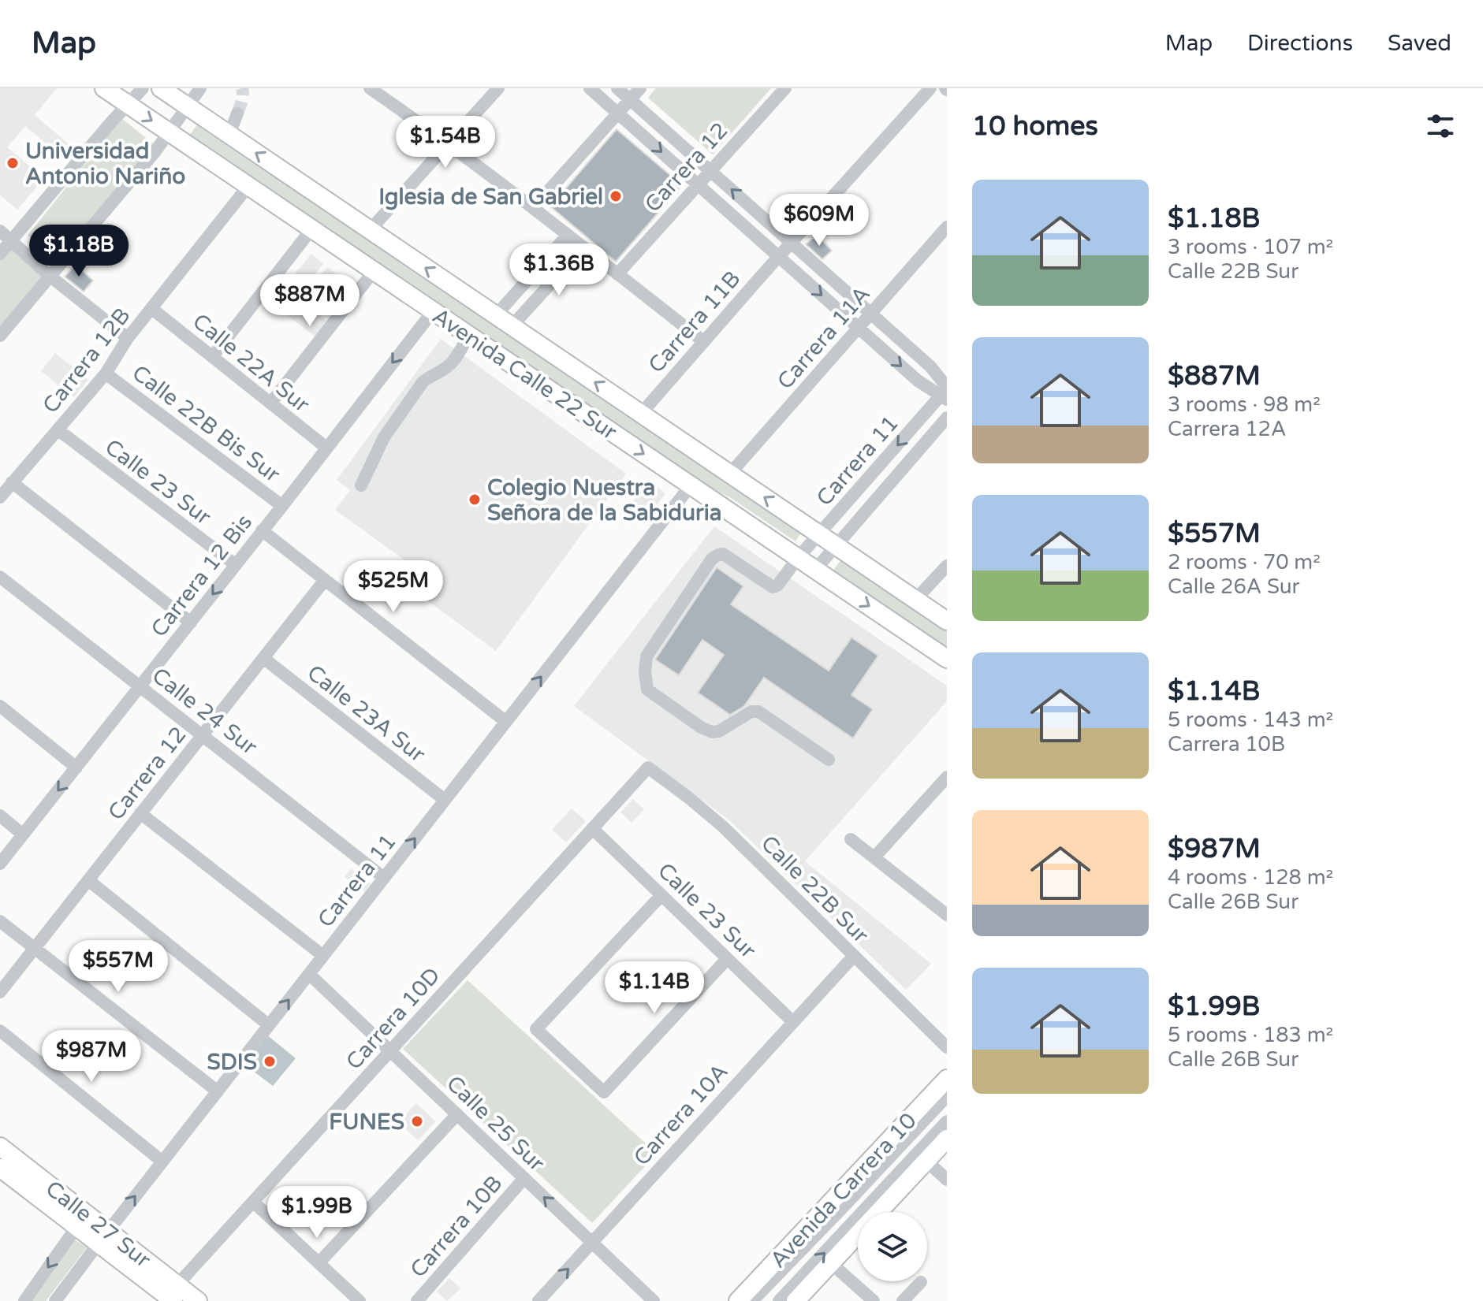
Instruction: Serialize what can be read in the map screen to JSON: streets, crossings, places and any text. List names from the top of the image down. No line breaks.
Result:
{"streets":{"main road":["Avenida Calle 22 Sur","Avenida Carrera 10","Calle 27 Sur"],"street":["Carrera 12","Carrera 11B","Carrera 11A","Carrera 12B","Calle 22A Sur","Calle 22B Bis Sur","Carrera 11","Calle 23 Sur","Carrera 12 Bis","Calle 24 Sur","Calle 23A Sur","Calle 22B Sur","Carrera 10D","Carrera 10A","Calle 25 Sur","Carrera 10B"]},"crossings":[["Carrera 12","Calle 24 Sur"],["Carrera 12","Calle 23A Sur"],["Carrera 11B","Avenida Calle 22 Sur"],["Carrera 11A","Avenida Calle 22 Sur"],["Carrera 12B","Calle 22A Sur"],["Carrera 12B","Avenida Calle 22 Sur"],["Carrera 12B","Calle 22B Bis Sur"],["Carrera 12B","Calle 23 Sur"],["Calle 22A Sur","Carrera 12 Bis"],["Avenida Calle 22 Sur","Carrera 11"],["Avenida Calle 22 Sur","Carrera 12 Bis"],["Calle 22B Bis Sur","Carrera 12 Bis"],["Carrera 11","Calle 24 Sur"],["Carrera 11","Calle 23A Sur"],["Carrera 11","Calle 25 Sur"],["Carrera 11","Calle 27 Sur"],["Calle 23 Sur","Carrera 12 Bis"],["Calle 23 Sur","Carrera 10D"],["Calle 23 Sur","Carrera 10A"],["Carrera 12 Bis","Calle 24 Sur"],["Calle 22B Sur","Carrera 10D"],["Calle 22B Sur","Carrera 10A"],["Carrera 10D","Calle 25 Sur"],["Carrera 10D","Calle 27 Sur"],["Carrera 10A","Calle 25 Sur"],["Calle 25 Sur","Carrera 10B"]],"places":["Universidad Antonio Nariño","Iglesia de San Gabriel","Colegio Nuestra Señora de la Sabiduria","SDIS","FUNES"],"page":{"header":"Map","nav":["Map","Directions","Saved"],"heading":"10 homes","price":["$1.54B","$609M","$1.18B","$1.36B","$887M","$525M","$557M","$1.14B","$987M","$1.99B"],"list":[{"name":"$1.18B","note":"3 rooms · 107 m² · Calle 22B Sur"},{"name":"$887M","note":"3 rooms · 98 m² · Carrera 12A"},{"name":"$557M","note":"2 rooms · 70 m² · Calle 26A Sur"},{"name":"$1.14B","note":"5 rooms · 143 m² · Carrera 10B"},{"name":"$987M","note":"4 rooms · 128 m² · Calle 26B Sur"},{"name":"$1.99B","note":"5 rooms · 183 m² · Calle 26B Sur"}]}}
